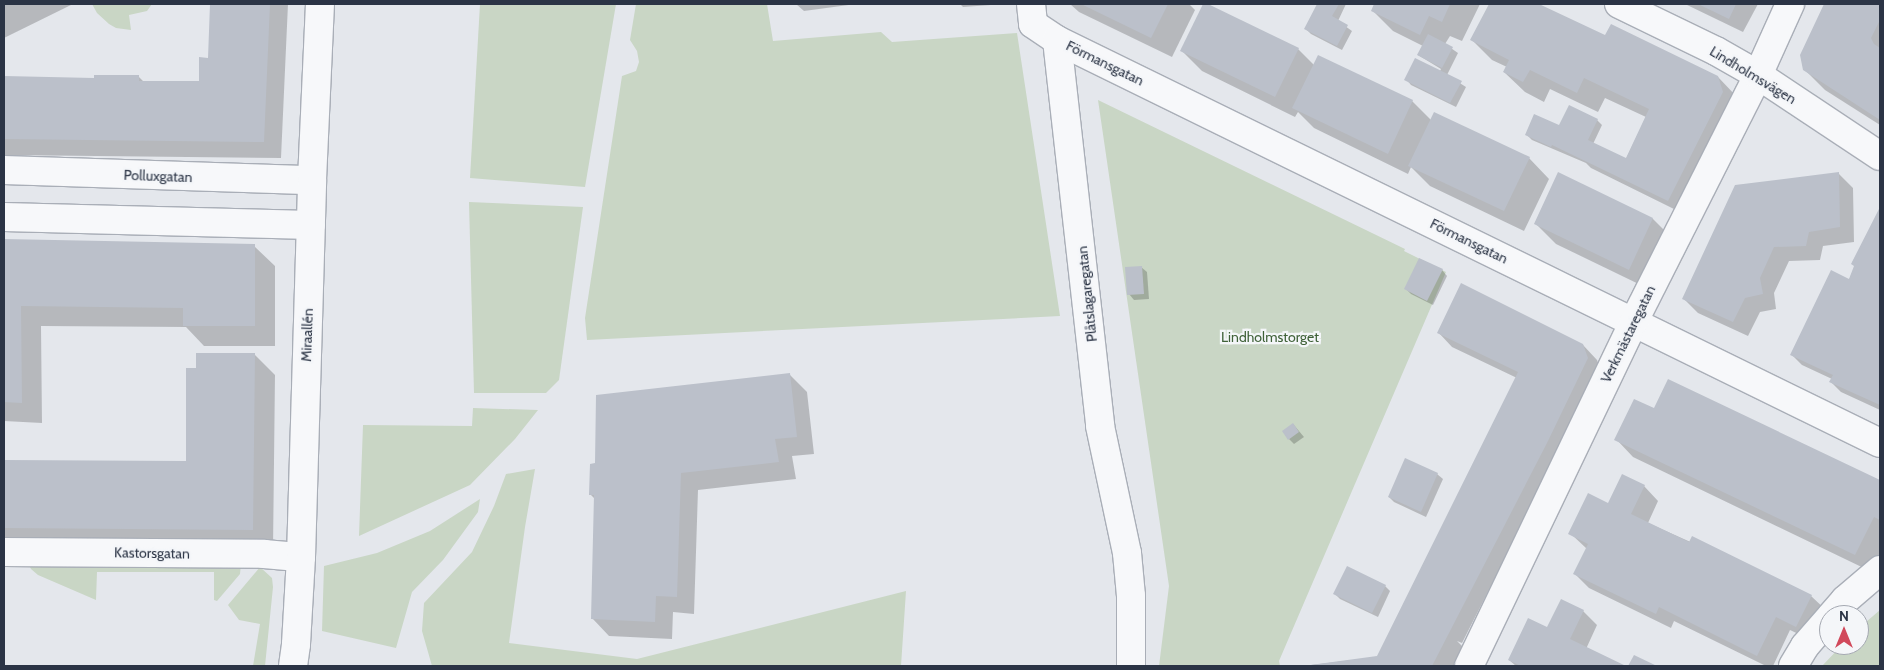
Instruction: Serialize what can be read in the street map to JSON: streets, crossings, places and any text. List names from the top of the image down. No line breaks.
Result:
{"streets":{"street":["Förmansgatan","Lindholmsvägen","Polluxgatan","Plåtslagaregatan","Verkmästaregatan","Miraallén","Kastorsgatan"]},"crossings":[["Förmansgatan","Plåtslagaregatan"],["Förmansgatan","Verkmästaregatan"],["Lindholmsvägen","Verkmästaregatan"],["Polluxgatan","Miraallén"],["Miraallén","Kastorsgatan"]],"parks":["Lindholmstorget"],"north":"top"}
